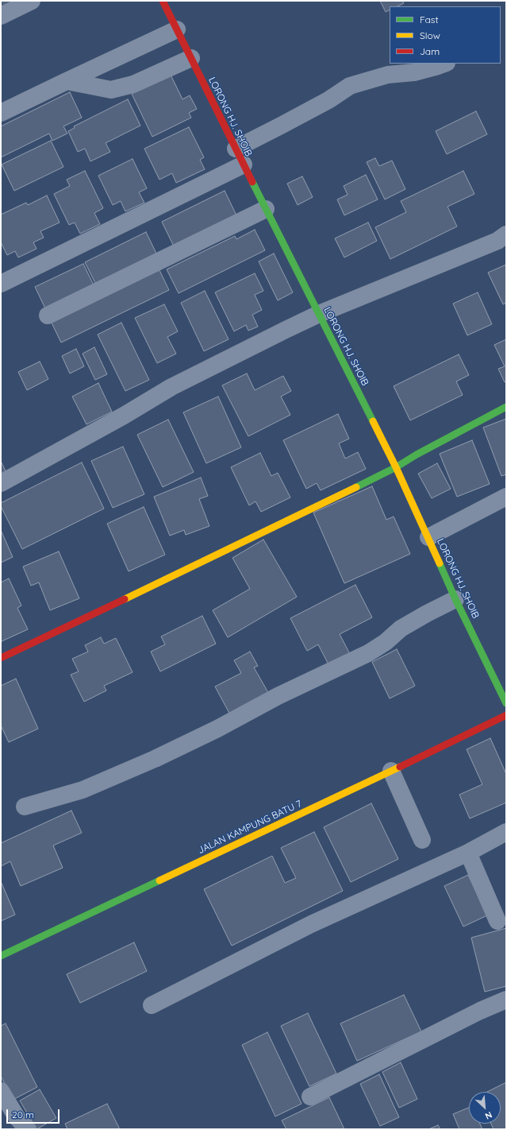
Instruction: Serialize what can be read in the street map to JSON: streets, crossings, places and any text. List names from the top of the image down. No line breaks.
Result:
{"streets":{"street":["LORONG HJ. SHOIB","JALAN KAMPUNG BATU 7"]},"legend":["Fast","Slow","Jam"],"scale_bar":"20 m","north":"bottom right"}
